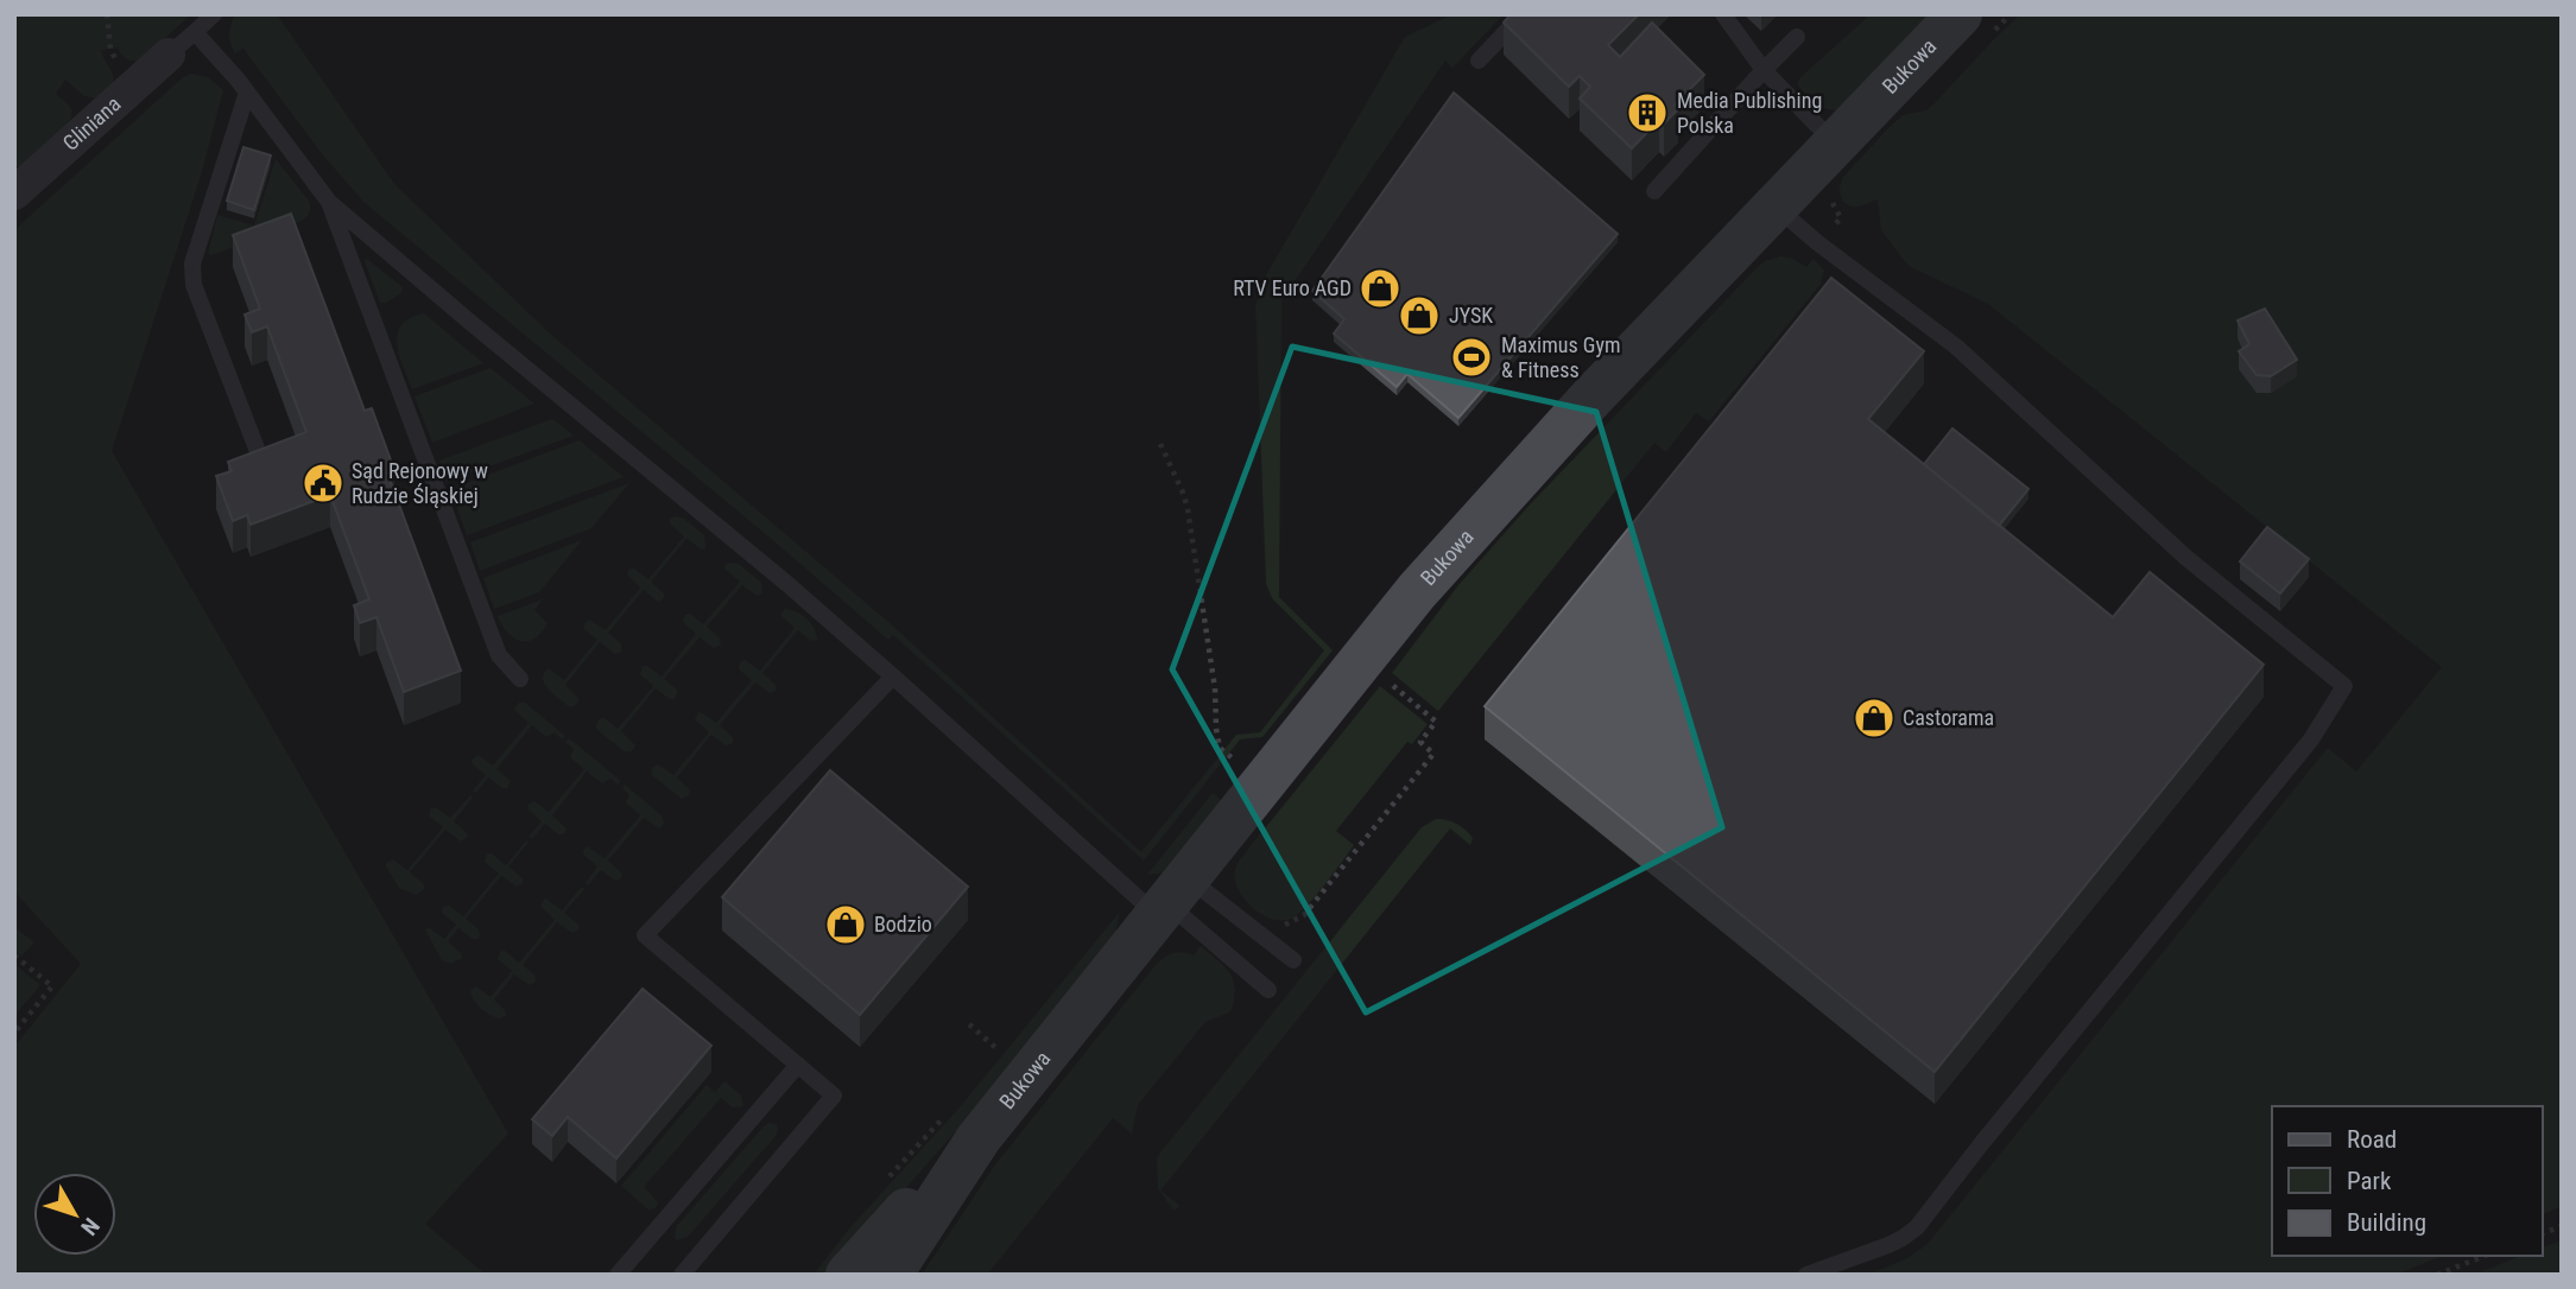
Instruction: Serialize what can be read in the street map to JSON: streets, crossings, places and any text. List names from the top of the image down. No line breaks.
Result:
{"streets":{"street":["Bukowa","Gliniana"]},"places":{"building":["Media Publishing Polska"],"shop":["RTV Euro AGD","JYSK","Castorama","Bodzio"],"sports":["Maximus Gym & Fitness"],"public building":["Sąd Rejonowy w Rudzie Śląskiej"]},"legend":["Road","Park","Building"],"north":"bottom right"}
